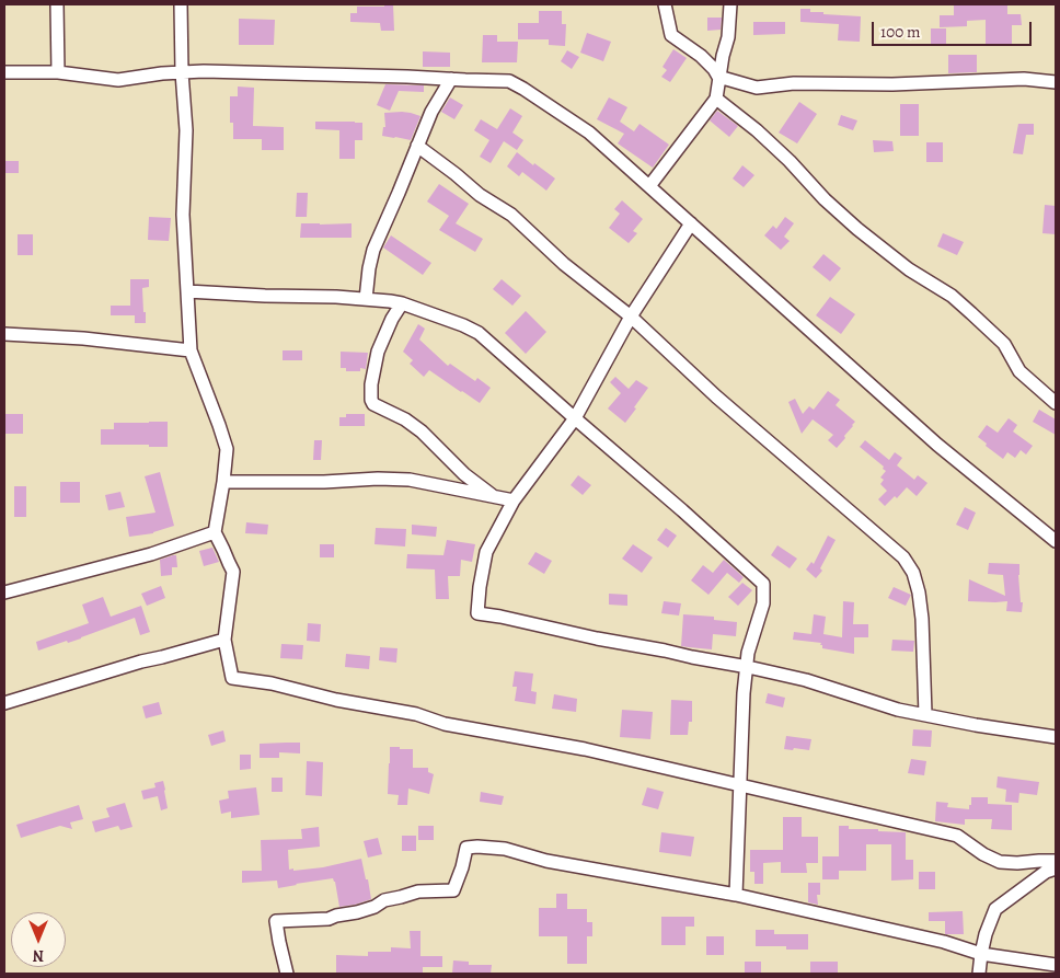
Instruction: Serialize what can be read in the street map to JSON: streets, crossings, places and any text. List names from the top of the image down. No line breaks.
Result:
{"scale_bar":"100 m","north":"bottom"}
